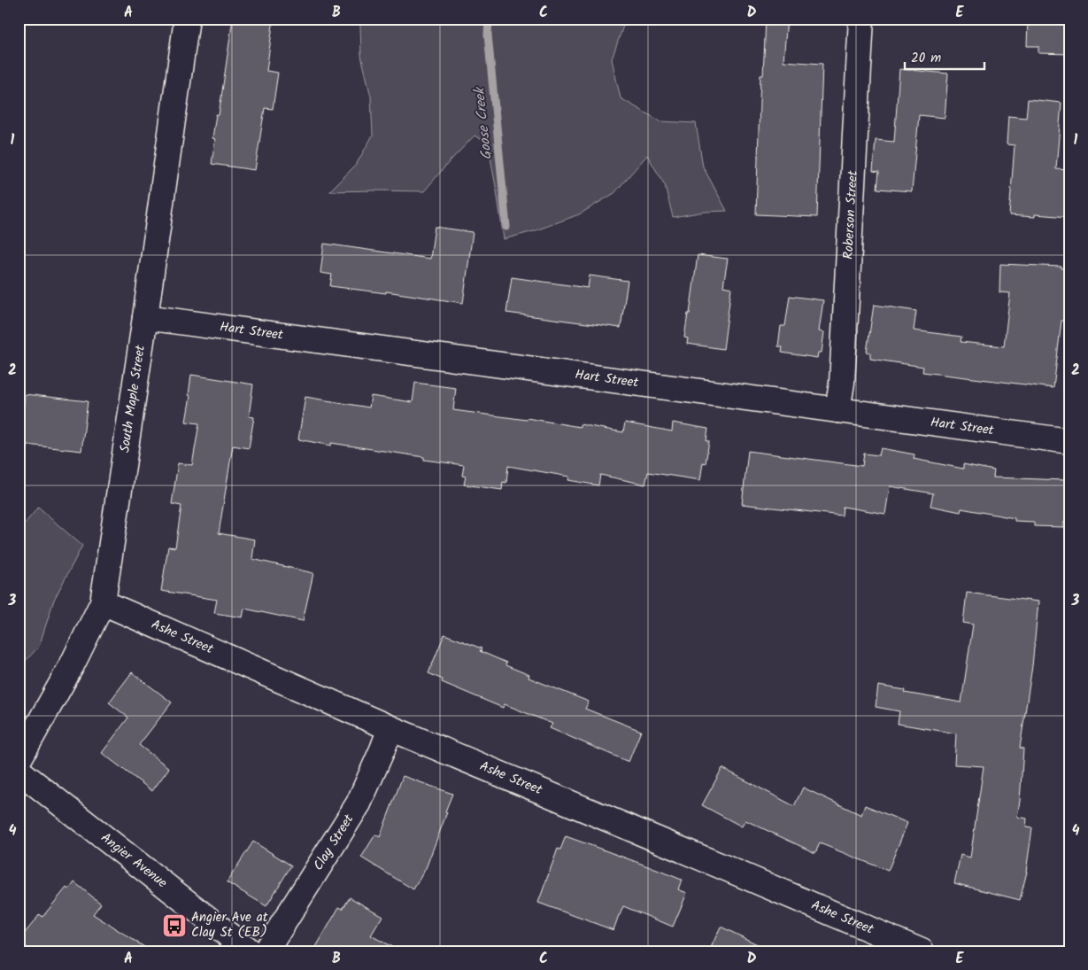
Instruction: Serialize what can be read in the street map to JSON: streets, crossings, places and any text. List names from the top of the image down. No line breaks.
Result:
{"streets":{"street":["Roberson Street","Hart Street","South Maple Street","Ashe Street","Clay Street","Angier Avenue"]},"crossings":[["Roberson Street","Hart Street"],["Hart Street","South Maple Street"],["South Maple Street","Ashe Street"],["Ashe Street","Clay Street"]],"water":["Goose Creek"],"places":{"bus stop":["Angier Ave at Clay St (EB)"]},"scale_bar":"20 m","grid":{"columns":["A","B","C","D","E"],"rows":["1","2","3","4"]}}
